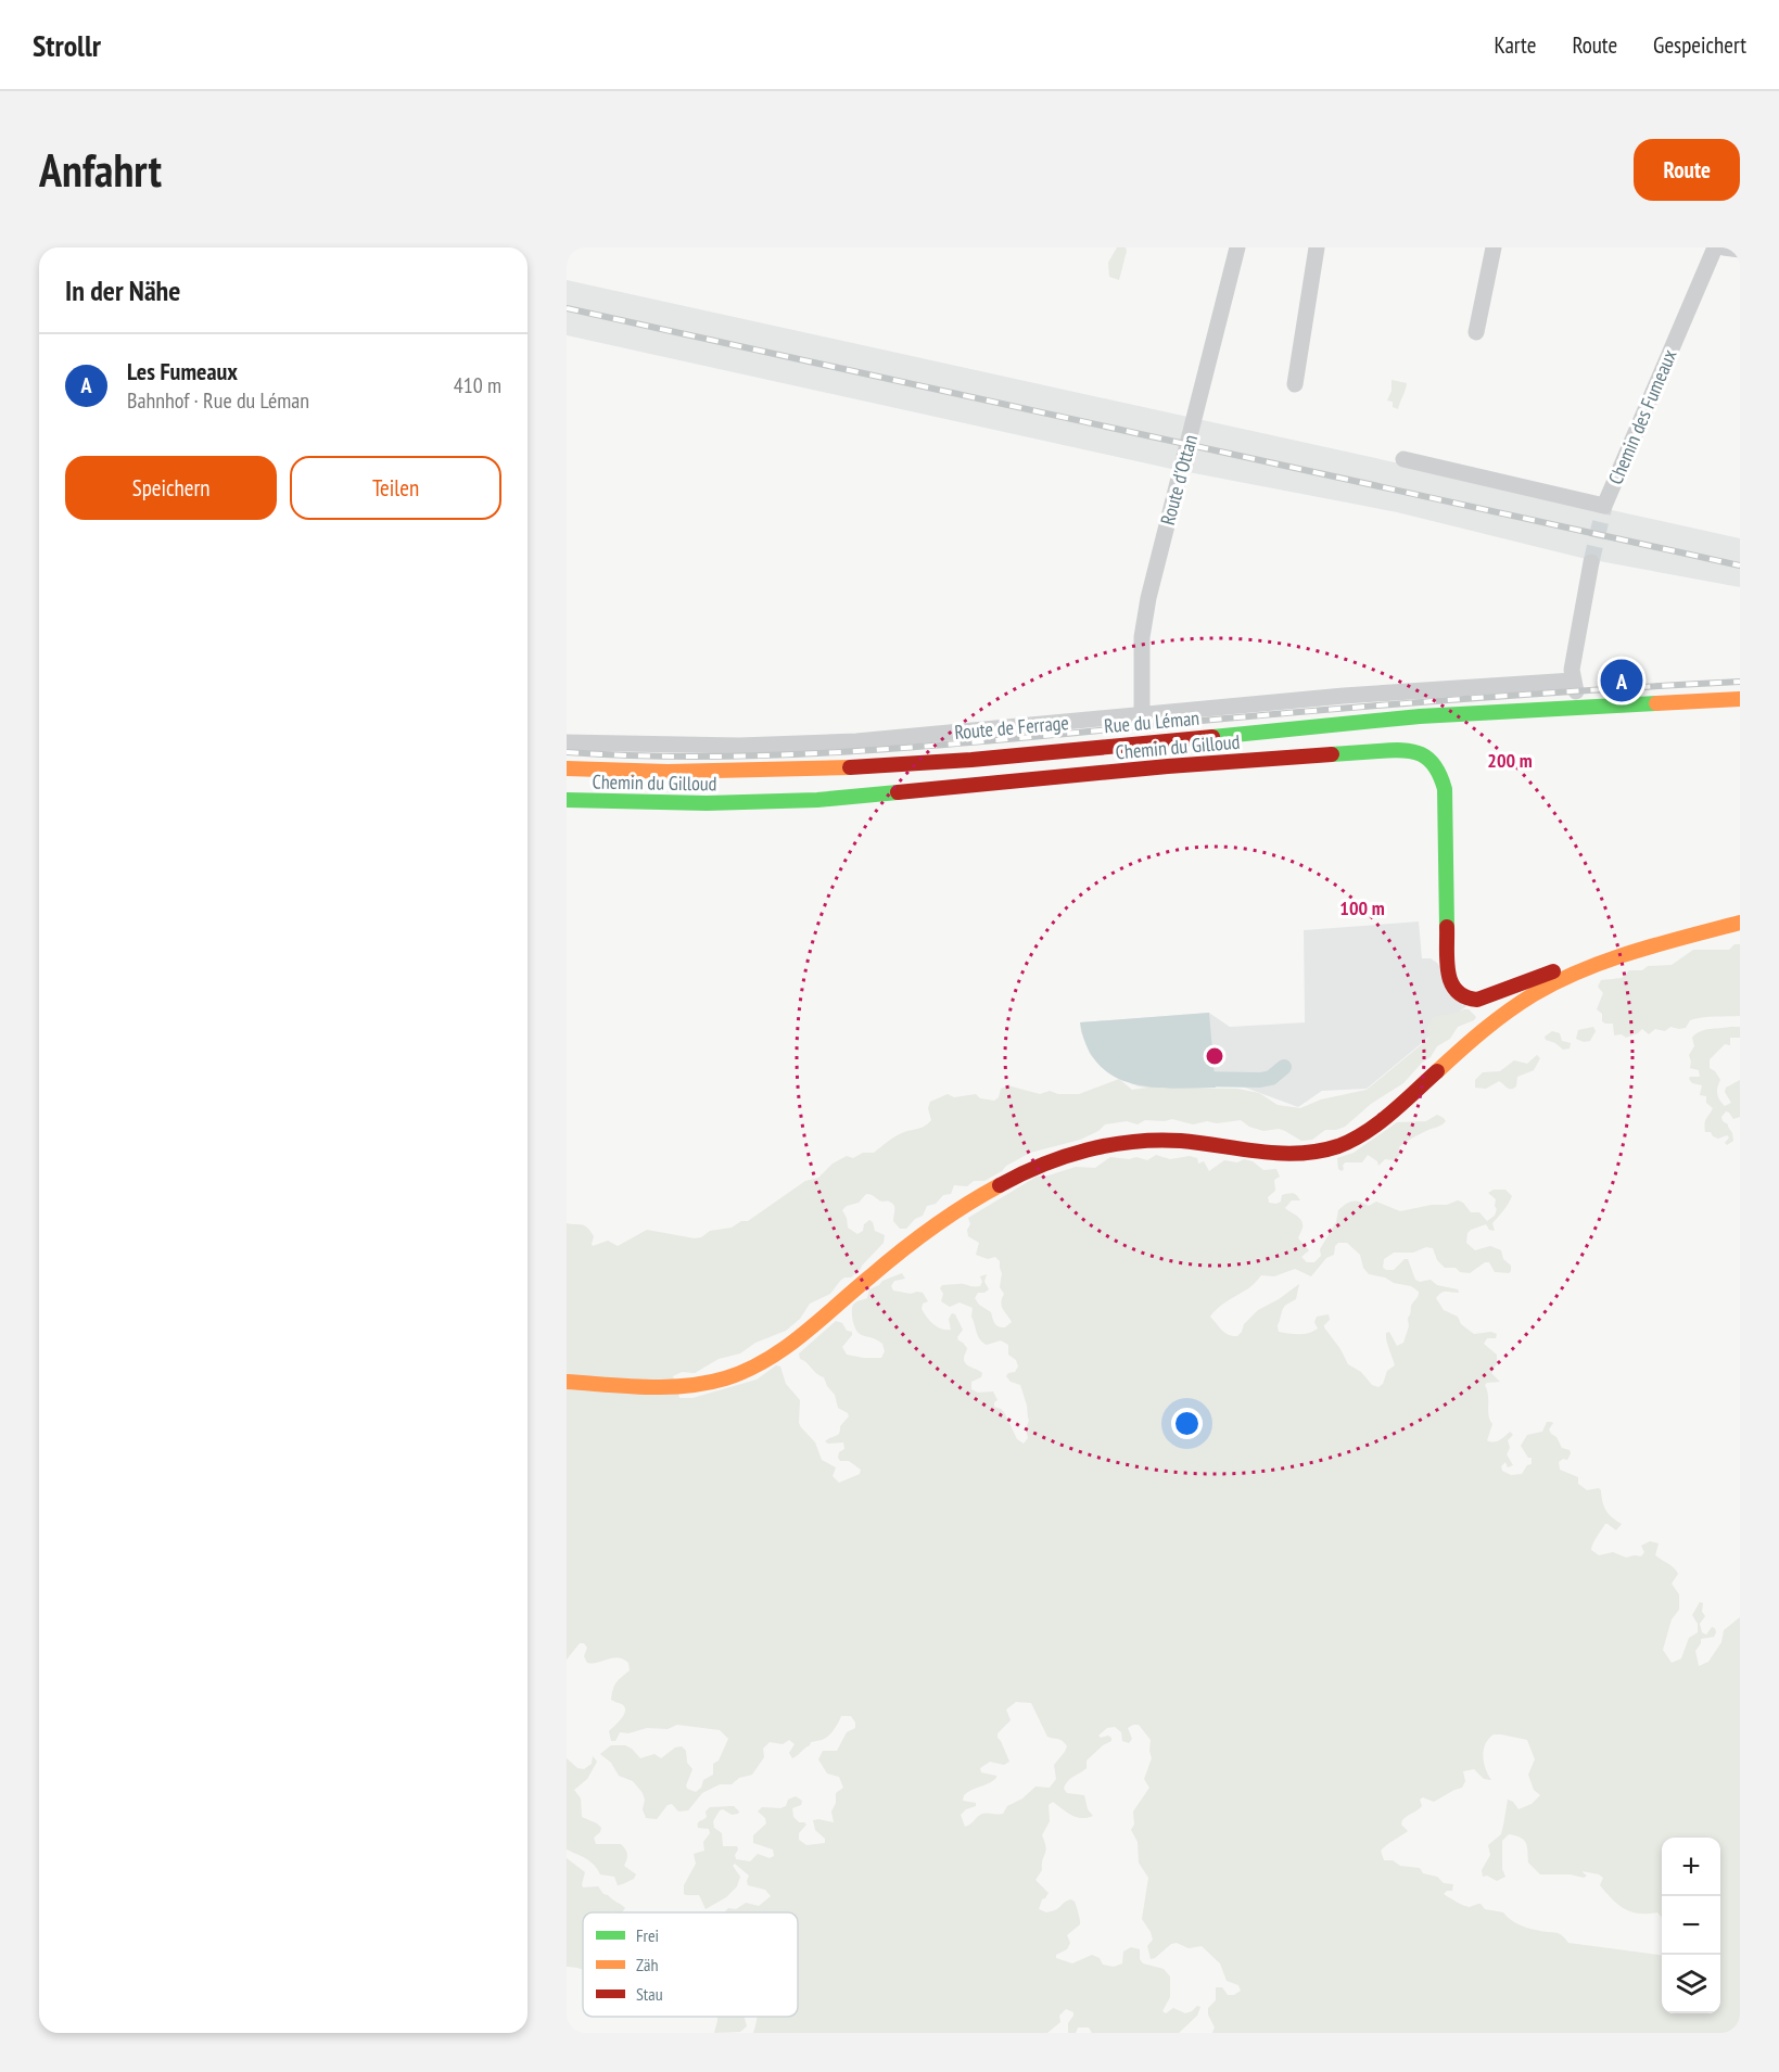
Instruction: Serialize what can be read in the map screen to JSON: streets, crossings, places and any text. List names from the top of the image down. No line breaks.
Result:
{"streets":{"street":["Chemin des Fumeaux","Route d'Ottan","Rue du Léman","Route de Ferrage","Chemin du Gilloud"]},"crossings":[["Route d'Ottan","Route de Ferrage"]],"legend":["Frei","Zäh","Stau"],"page":{"header":"Strollr","nav":["Karte","Route","Gespeichert"],"buttons":["Route",["Speichern","Teilen"]],"title":"Anfahrt","heading":"In der Nähe","list":[{"mark":"A","name":"Les Fumeaux","note":"Bahnhof · Rue du Léman","value":"410 m"}],"pins":"A","map_buttons":["+","−"]},"rings":["200 m","100 m"]}
